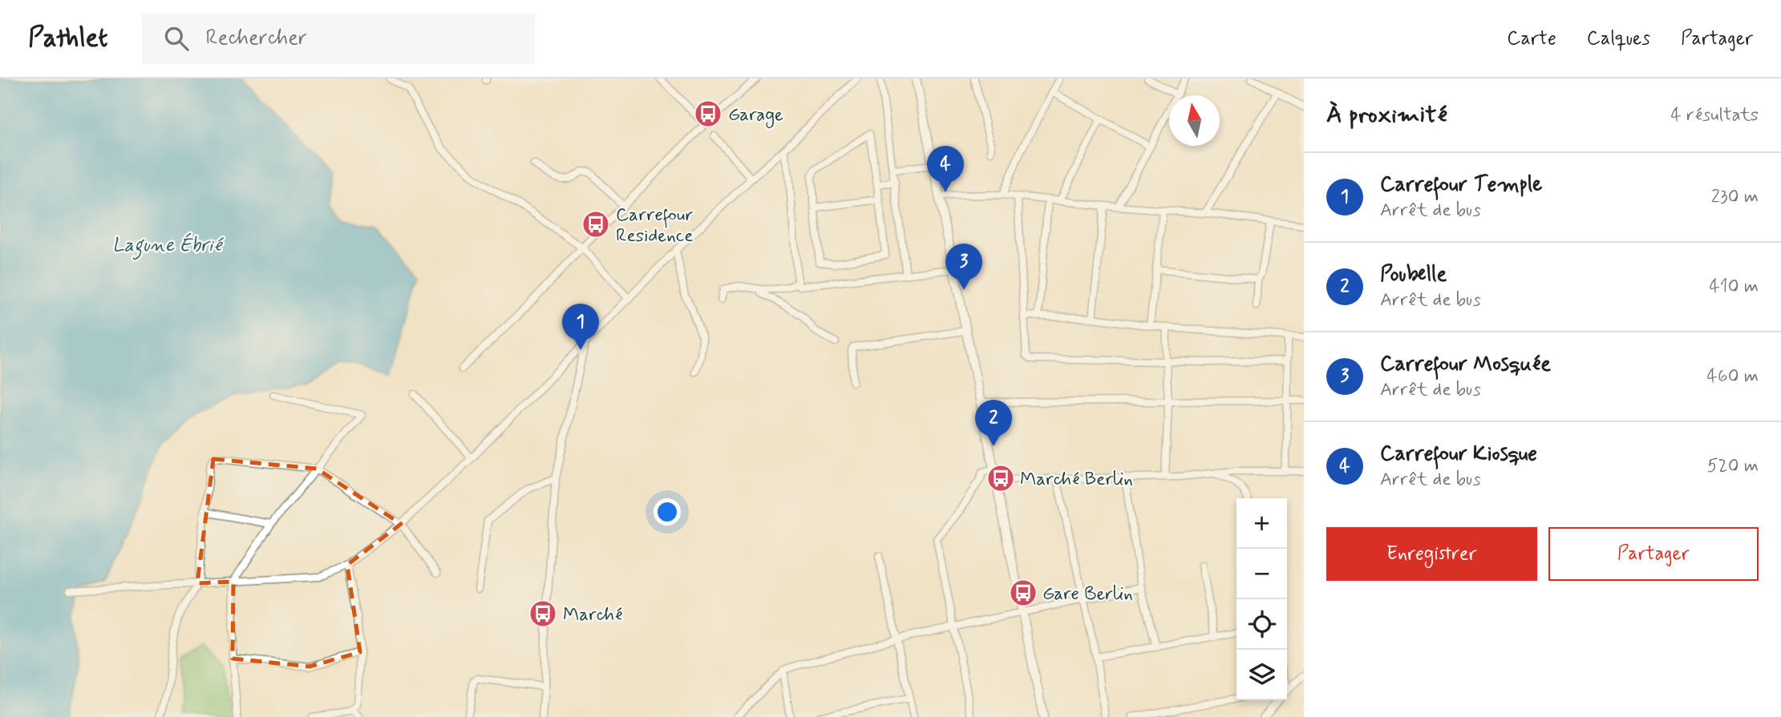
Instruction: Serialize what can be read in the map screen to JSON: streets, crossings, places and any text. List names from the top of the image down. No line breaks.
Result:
{"water":["Lagune Ébrié"],"places":{"bus stop":["Garage","Carrefour Residence","Marché Berlin","Gare Berlin","Marché"]},"north":"top","page":{"header":"Pathlet","search":"Rechercher","nav":["Carte","Calques","Partager"],"heading":["À proximité","4 résultats"],"pins":["4","3","1","2"],"list":[{"mark":"1","name":"Carrefour Temple","note":"Arrêt de bus","value":"230 m"},{"mark":"2","name":"Poubelle","note":"Arrêt de bus","value":"410 m"},{"mark":"3","name":"Carrefour Mosquée","note":"Arrêt de bus","value":"460 m"},{"mark":"4","name":"Carrefour Kiosque","note":"Arrêt de bus","value":"520 m"}],"map_buttons":["+","−"],"buttons":["Enregistrer","Partager"]}}
